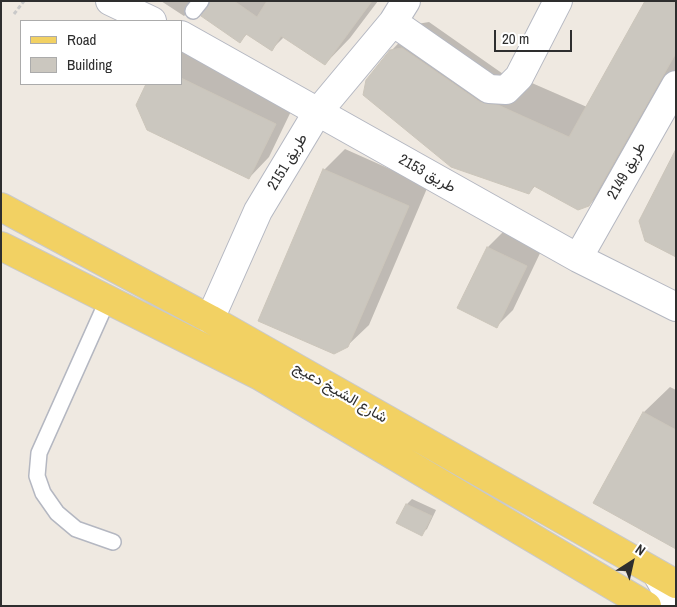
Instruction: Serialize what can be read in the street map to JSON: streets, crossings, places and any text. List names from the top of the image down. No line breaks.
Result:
{"streets":{"main road":["شارع الشيخ دعيج"],"street":["طريق 2151","طريق 2149","طريق 2153"]},"crossings":[["طريق 2151","طريق 2153"],["طريق 2151","شارع الشيخ دعيج"],["طريق 2149","طريق 2153"]],"legend":["Road","Building"],"scale_bar":"20 m","north":"top right"}
